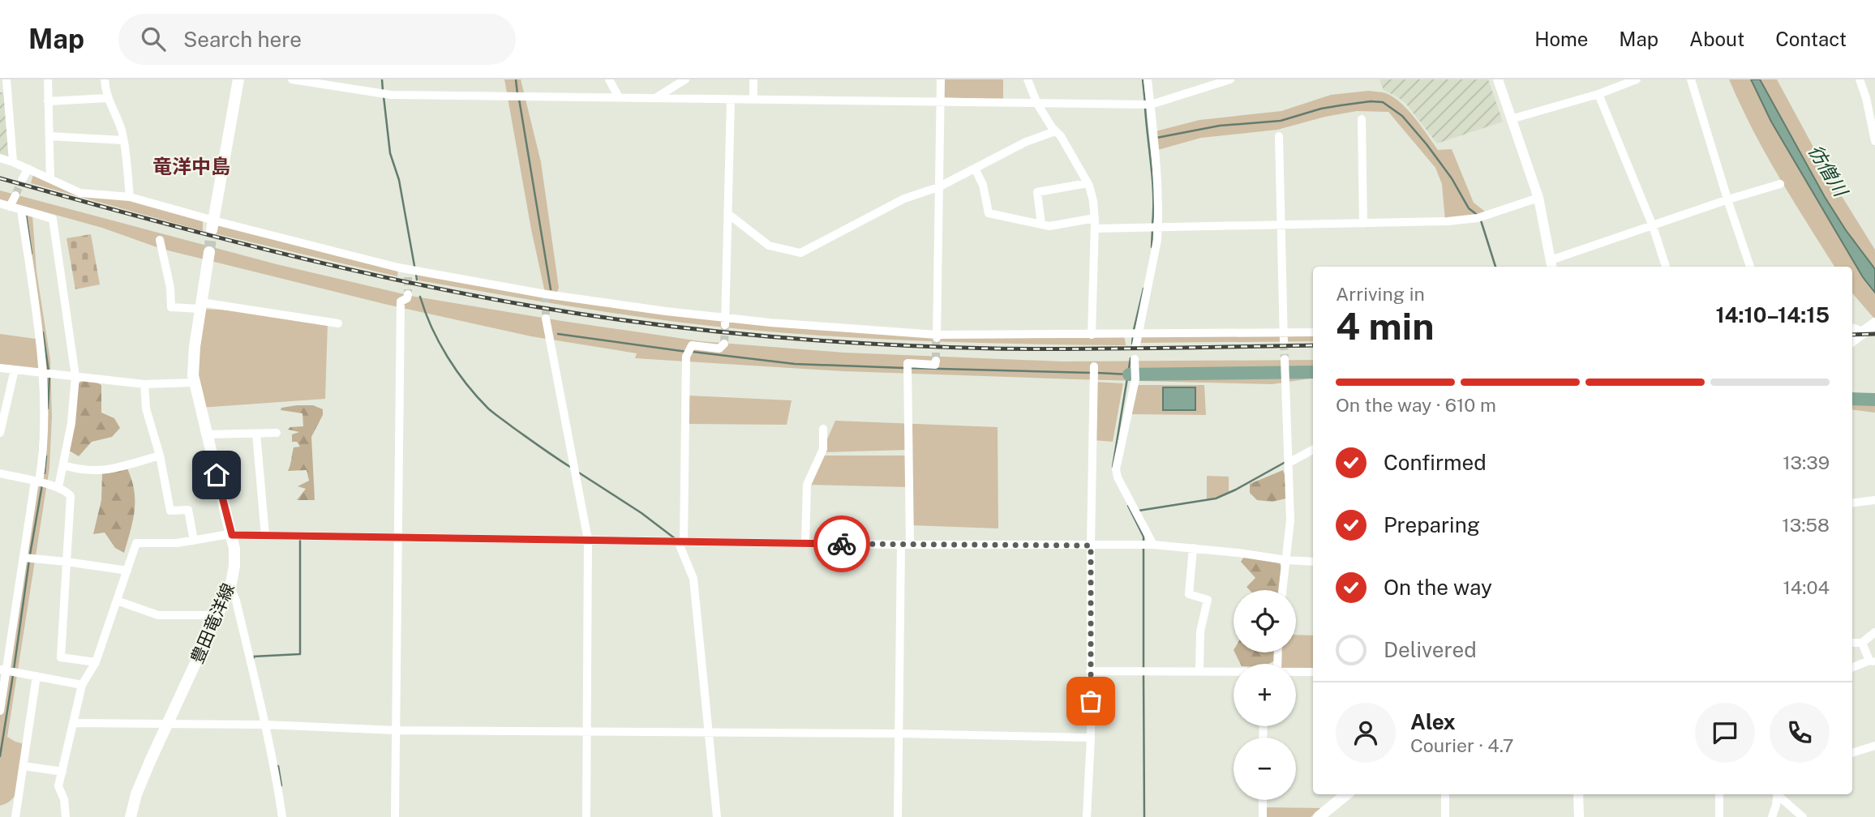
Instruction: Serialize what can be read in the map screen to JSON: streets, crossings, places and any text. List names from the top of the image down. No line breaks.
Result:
{"streets":{"main road":["豊田竜洋線"]},"districts":["竜洋中島"],"water":["彷僧川"],"page":{"header":"Map","search":"Search here","nav":["Home","Map","About","Contact"],"heading":["4 min","Arriving in","14:10–14:15"],"panel":["Alex","Courier · 4.7"],"bar":"On the way · 610 m","list":[["Confirmed","13:39"],["Preparing","13:58"],["On the way","14:04"],"Delivered"],"map_buttons":["+","−"]}}
